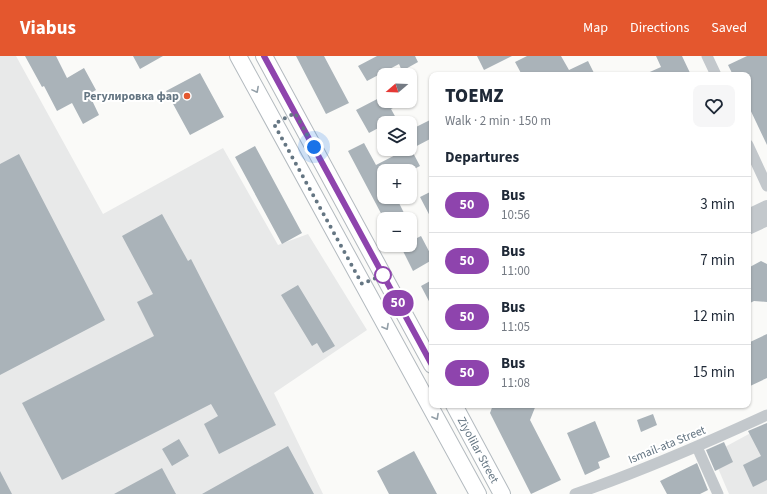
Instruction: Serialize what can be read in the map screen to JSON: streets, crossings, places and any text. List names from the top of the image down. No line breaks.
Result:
{"streets":{"main road":["Ziyolilar Street"],"street":["Ismail-ata Street"]},"places":["Регулировка фар"],"lines":["bus line 50"],"north":"left","page":{"header":"Viabus","nav":["Map","Directions","Saved"],"on_map":"50","map_buttons":["+","−"],"heading":[["TOEMZ","Walk · 2 min · 150 m"],"Departures"],"list":[{"mark":"50","name":"Bus","note":"10:56","value":"3 min"},{"mark":"50","name":"Bus","note":"11:00","value":"7 min"},{"mark":"50","name":"Bus","note":"11:05","value":"12 min"},{"mark":"50","name":"Bus","note":"11:08","value":"15 min"}]}}
